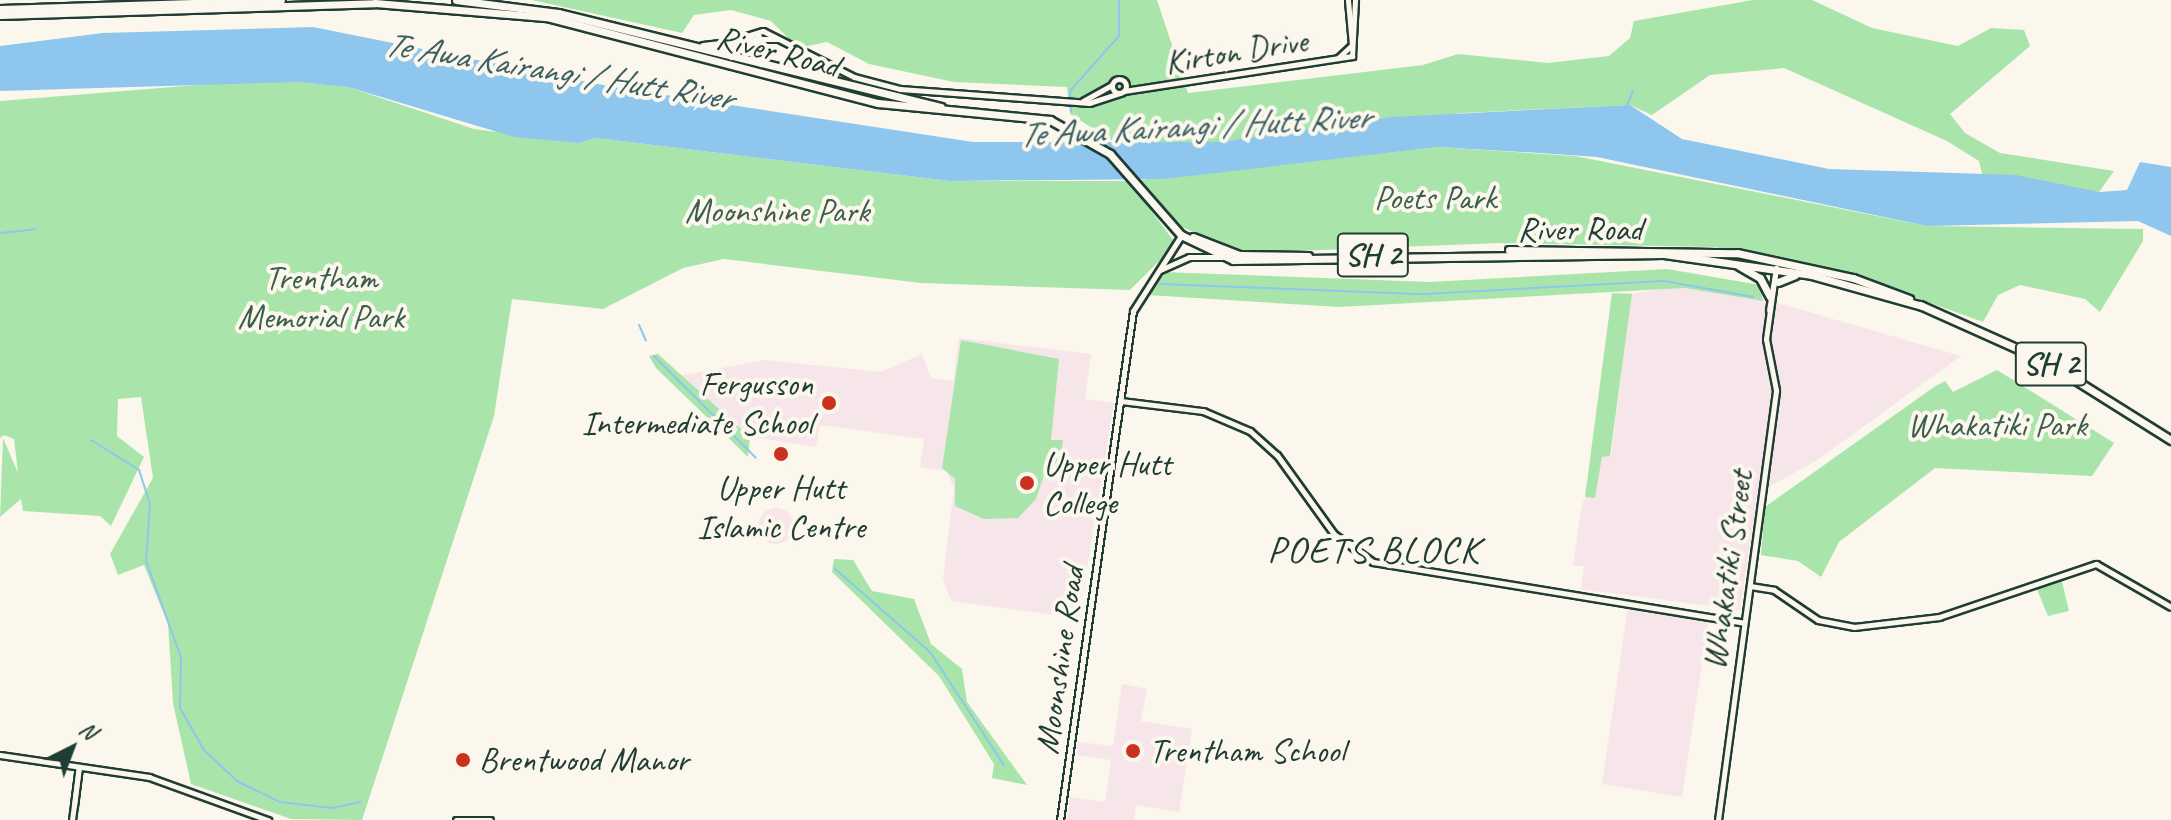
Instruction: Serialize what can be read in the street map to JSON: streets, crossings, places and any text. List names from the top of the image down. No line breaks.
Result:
{"streets":{"highway":["River Road","SH 2"],"street":["Kirton Drive","Whakatiki Street","Moonshine Road"]},"crossings":[["River Road","Whakatiki Street"],["River Road","Moonshine Road"]],"districts":["POETS BLOCK"],"water":["Te Awa Kairangi / Hutt River"],"parks":["Poets Park","Moonshine Park","Trentham Memorial Park","Whakatiki Park"],"places":["Fergusson Intermediate School","Upper Hutt Islamic Centre","Upper Hutt College","Trentham School","Brentwood Manor"],"north":"top right"}
